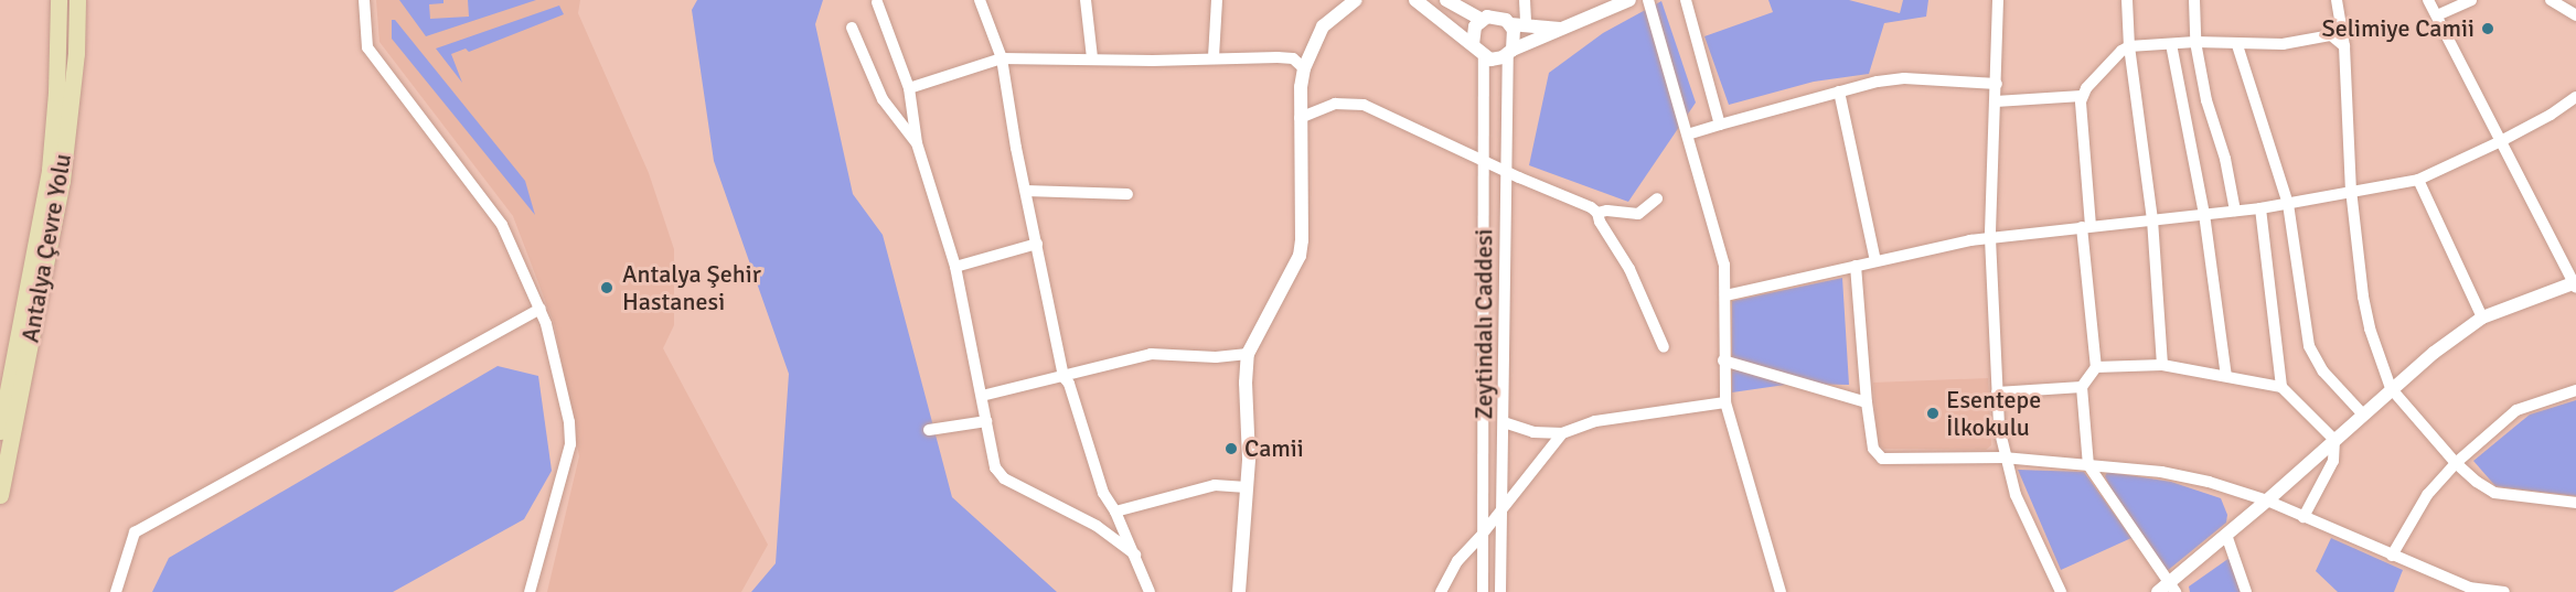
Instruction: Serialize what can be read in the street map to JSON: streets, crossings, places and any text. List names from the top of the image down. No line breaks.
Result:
{"streets":{"main road":["Antalya Çevre Yolu"],"street":["Zeytindalı Caddesi"]},"places":["Selimiye Camii","Antalya Şehir Hastanesi","Esentepe İlkokulu","Camii"]}
